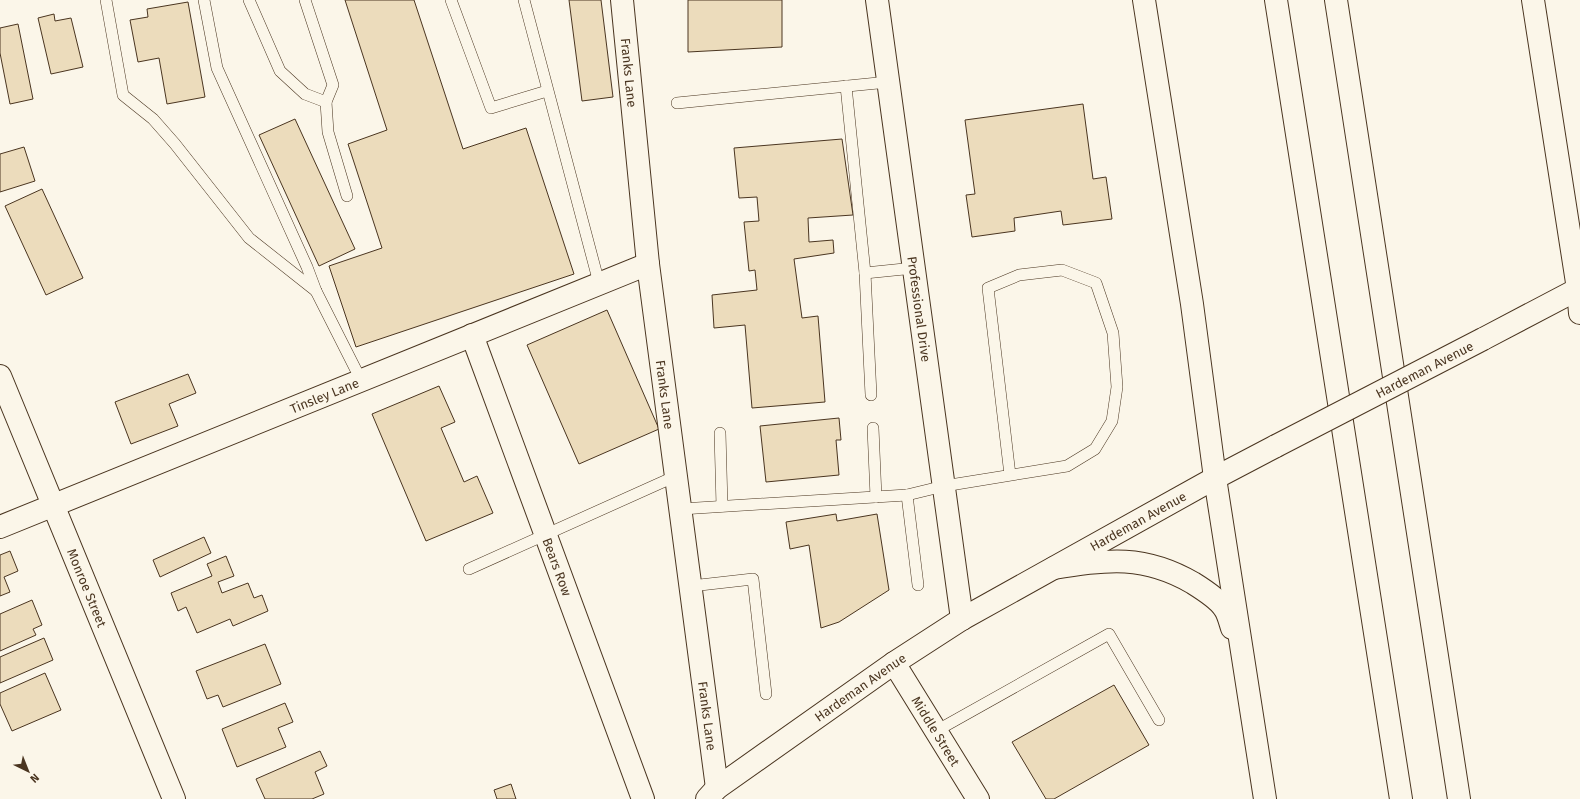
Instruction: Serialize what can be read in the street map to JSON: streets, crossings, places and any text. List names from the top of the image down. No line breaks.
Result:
{"streets":{"main road":["Franks Lane","Professional Drive","Hardeman Avenue","Tinsley Lane","Bears Row","Monroe Street","Middle Street"]},"crossings":[["Franks Lane","Hardeman Avenue"],["Franks Lane","Tinsley Lane"],["Professional Drive","Hardeman Avenue"],["Hardeman Avenue","Middle Street"],["Tinsley Lane","Bears Row"],["Tinsley Lane","Monroe Street"]],"north":"bottom right"}
